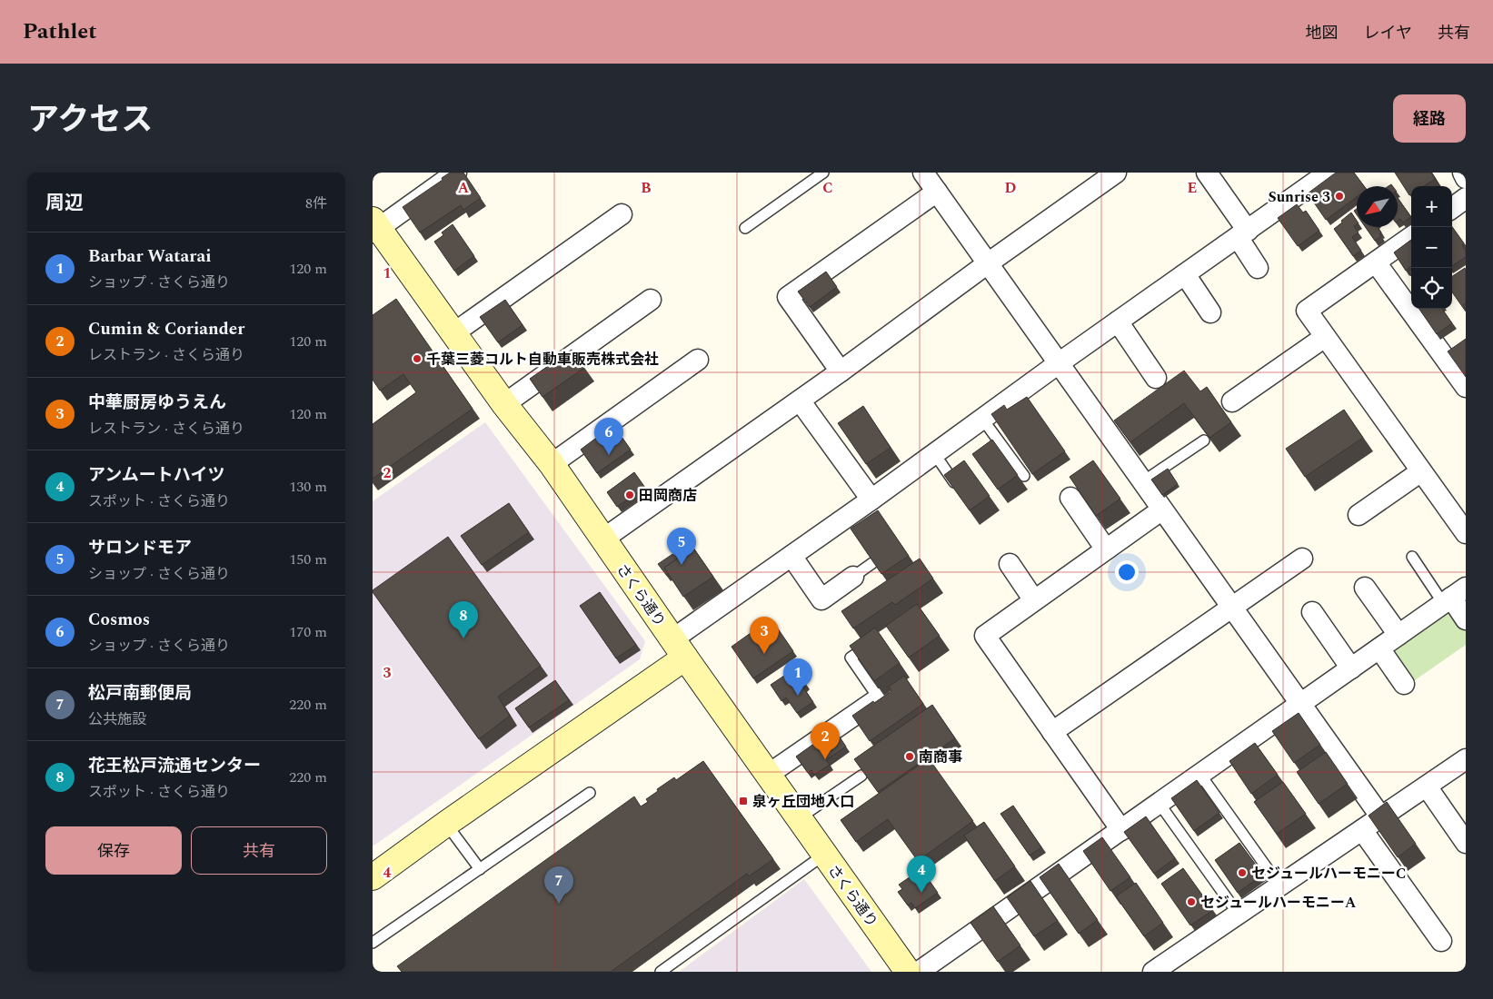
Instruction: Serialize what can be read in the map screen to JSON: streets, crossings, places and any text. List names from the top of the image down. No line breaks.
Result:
{"streets":{"street":["さくら通り"]},"places":{"other":["Sunrise 3","千葉三菱コルト自動車販売株式会社","田岡商店","南商事","セジュールハーモニーC","セジュールハーモニーA"],"transit":["泉ヶ丘団地入口"]},"north":"bottom left","page":{"header":"Pathlet","nav":["地図","レイヤ","共有"],"title":"アクセス","buttons":["経路",["保存","共有"]],"heading":["周辺","8件"],"map_buttons":["+","−"],"list":[{"mark":"1","name":"Barbar Watarai","note":"ショップ · さくら通り","value":"120 m"},{"mark":"2","name":"Cumin & Coriander","note":"レストラン · さくら通り","value":"120 m"},{"mark":"3","name":"中華厨房ゆうえん","note":"レストラン · さくら通り","value":"120 m"},{"mark":"4","name":"アンムートハイツ","note":"スポット · さくら通り","value":"130 m"},{"mark":"5","name":"サロンドモア","note":"ショップ · さくら通り","value":"150 m"},{"mark":"6","name":"Cosmos","note":"ショップ · さくら通り","value":"170 m"},{"mark":"7","name":"松戸南郵便局","note":"公共施設","value":"220 m"},{"mark":"8","name":"花王松戸流通センター","note":"スポット · さくら通り","value":"220 m"}],"pins":["6","5","8","3","1","2","4","7"]},"grid":{"columns":["A","B","C","D","E"],"rows":["1","2","3","4"]}}
